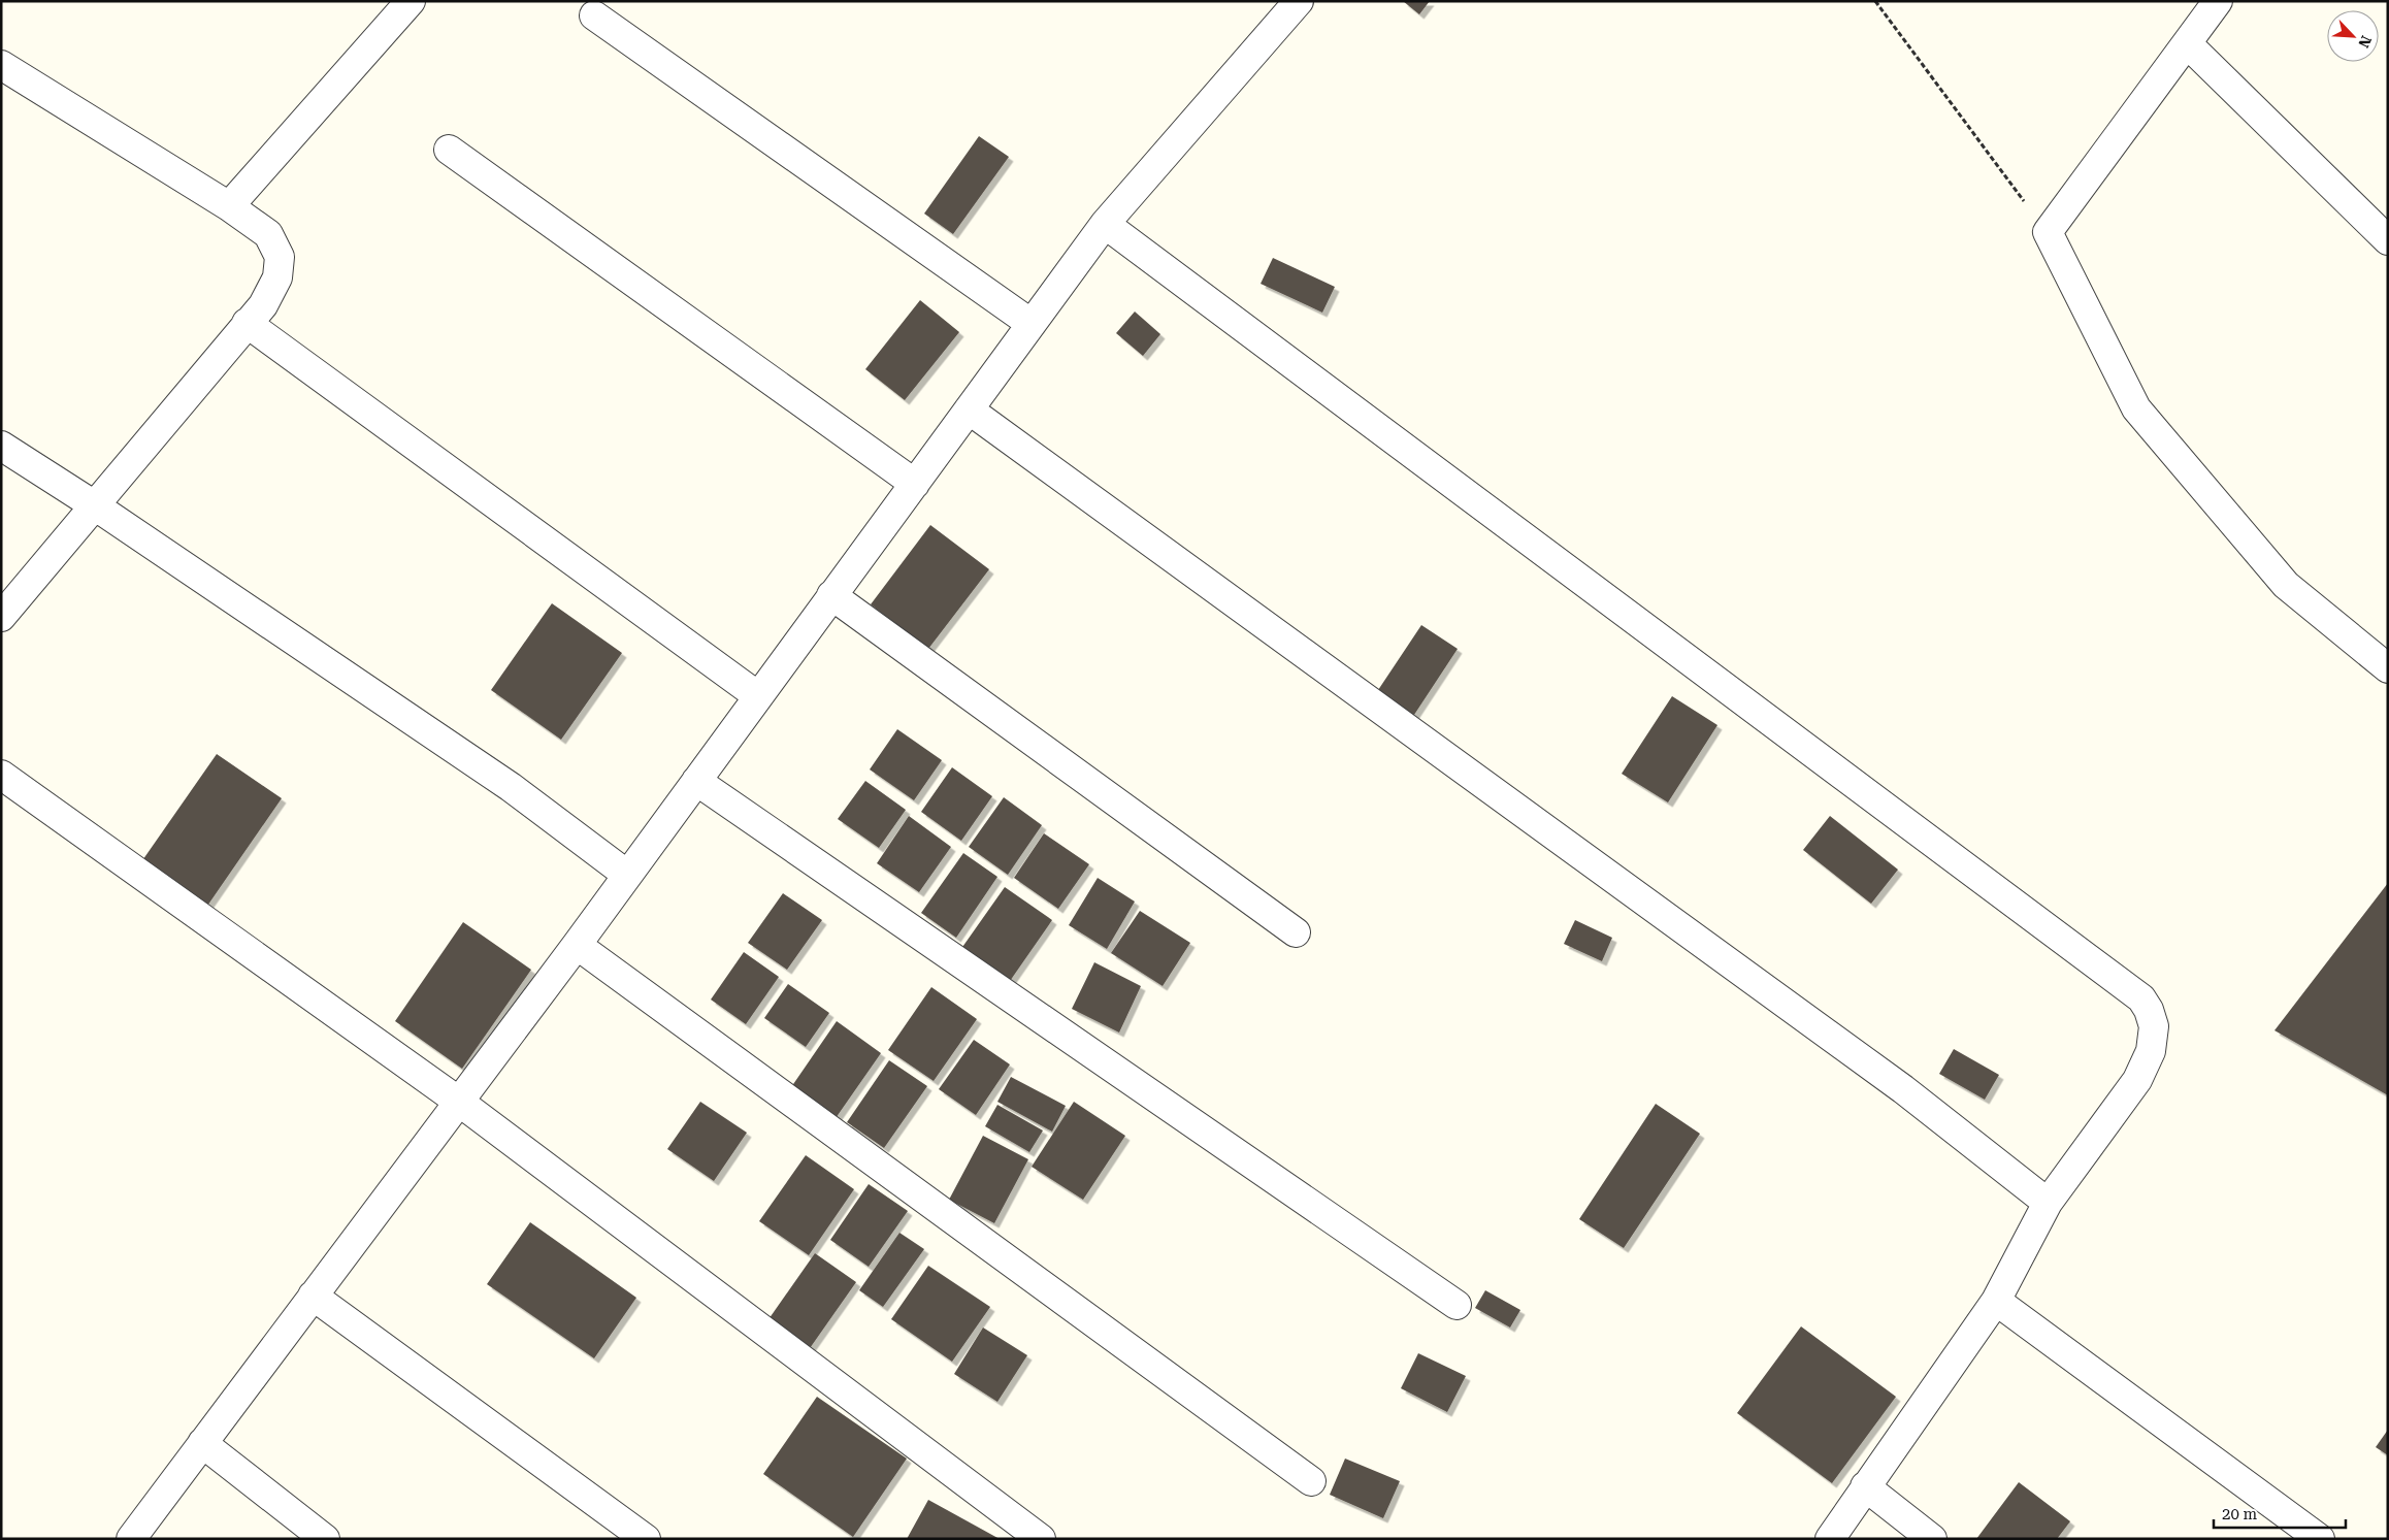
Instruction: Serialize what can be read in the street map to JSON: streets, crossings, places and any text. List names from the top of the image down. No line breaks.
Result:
{"scale_bar":"20 m","north":"bottom right"}
